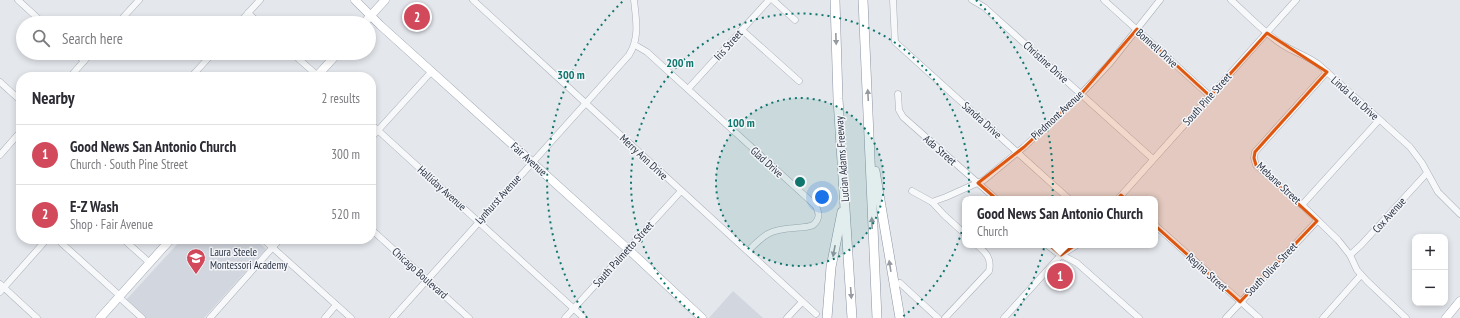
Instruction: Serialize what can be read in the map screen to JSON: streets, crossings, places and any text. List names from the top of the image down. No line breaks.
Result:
{"streets":{"highway":["Lucian Adams Freeway"],"main road":["Fair Avenue"],"street":["Iris Street","Bonnell Drive","Christine Drive","Linda Lou Drive","South Pine Street","Piedmont Avenue","Sandra Drive","Ada Street","Merry Ann Drive","Glad Drive","Mebane Street","Halliday Avenue","Lynhurst Avenue","Cox Avenue","South Palmetto Street","South Olive Street","Regina Street","Chicago Boulevard"]},"crossings":[["Iris Street","Glad Drive"],["Bonnell Drive","South Pine Street"],["Bonnell Drive","Piedmont Avenue"],["Christine Drive","South Pine Street"],["Christine Drive","Piedmont Avenue"],["Linda Lou Drive","South Pine Street"],["Linda Lou Drive","Mebane Street"],["Linda Lou Drive","Cox Avenue"],["Piedmont Avenue","Sandra Drive"],["Piedmont Avenue","Ada Street"],["Merry Ann Drive","Glad Drive"],["Merry Ann Drive","Lynhurst Avenue"],["Merry Ann Drive","South Palmetto Street"],["Fair Avenue","Lynhurst Avenue"],["Fair Avenue","South Palmetto Street"],["Glad Drive","Lynhurst Avenue"],["Mebane Street","Cox Avenue"],["Mebane Street","South Olive Street"],["Halliday Avenue","Lynhurst Avenue"],["Halliday Avenue","South Palmetto Street"],["Lynhurst Avenue","Chicago Boulevard"],["South Olive Street","Regina Street"]],"places":{"school or university":["Laura Steele Montessori Academy"]},"page":{"pins":["2","1"],"search":"Search here","heading":["Nearby","2 results"],"list":[{"mark":"1","name":"Good News San Antonio Church","note":"Church · South Pine Street","value":"300 m"},{"mark":"2","name":"E-Z Wash","note":"Shop · Fair Avenue","value":"520 m"}],"popup":["Good News San Antonio Church","Church"],"map_buttons":["+","−"]},"rings":["200 m","300 m","100 m"]}
